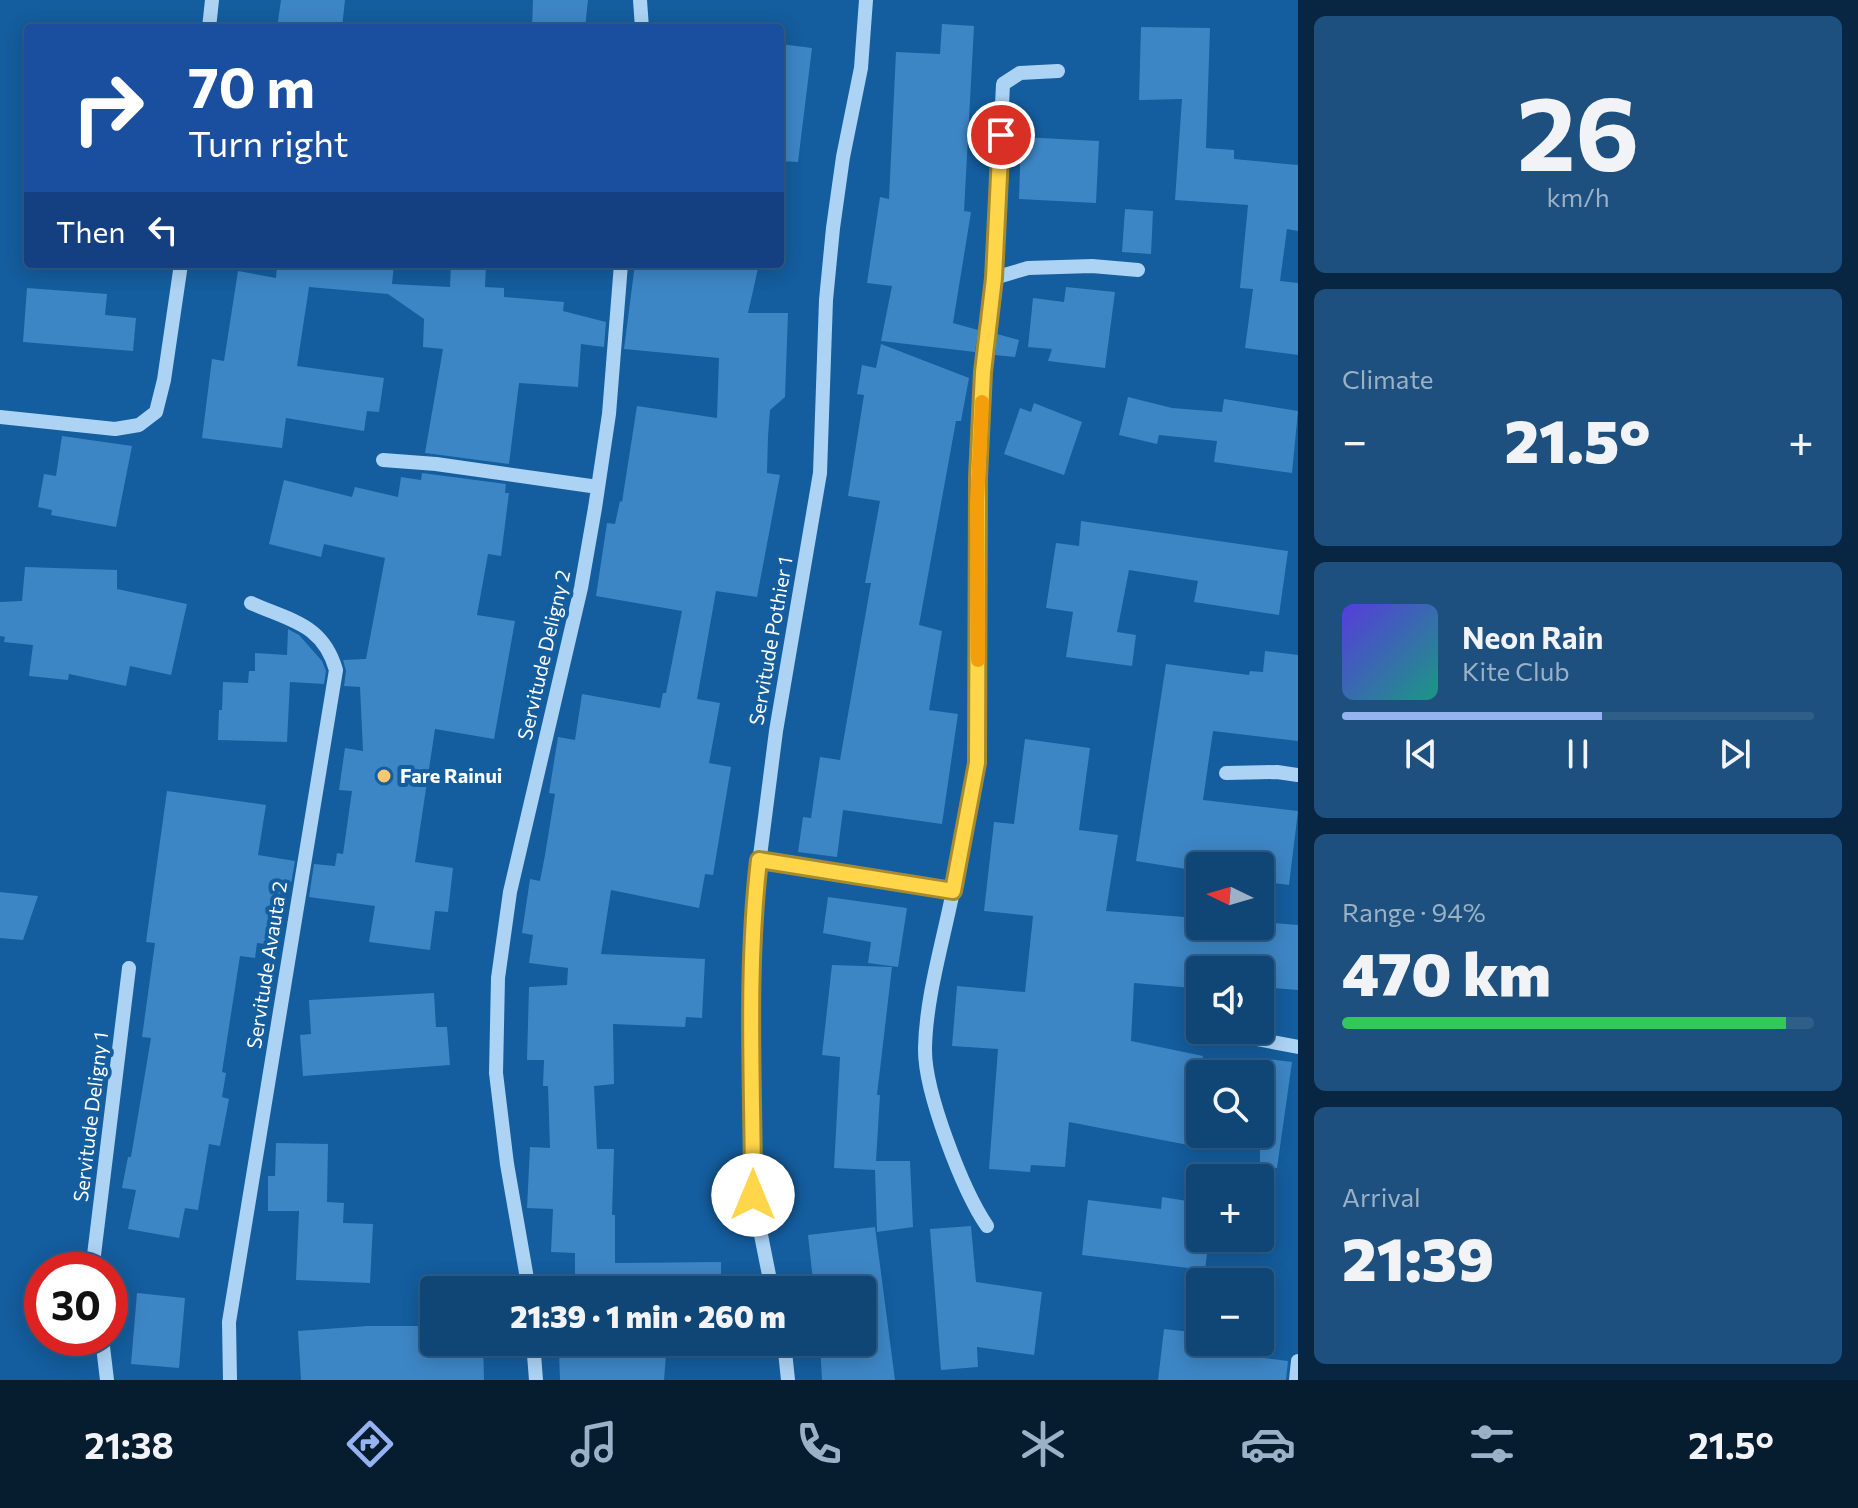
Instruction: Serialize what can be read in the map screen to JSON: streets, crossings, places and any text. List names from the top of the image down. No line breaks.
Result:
{"streets":{"street":["Servitude Pothier 1","Servitude Deligny 2","Servitude Avauta 2","Servitude Deligny 1"]},"places":["Fare Rainui"],"north":"left","page":{"tile":[["26","km/h"],"Climate",["Range · 94%","470 km"],["Arrival","21:39"]],"turn":["70 m","Turn right"],"then":"Then","heat":["−","21.5°","+"],"song":["Neon Rain","Kite Club"],"map_buttons":["+","−"],"limit":"30","trip":"21:39 · 1 min · 260 m","tabs":["21:38","21.5°"]}}
